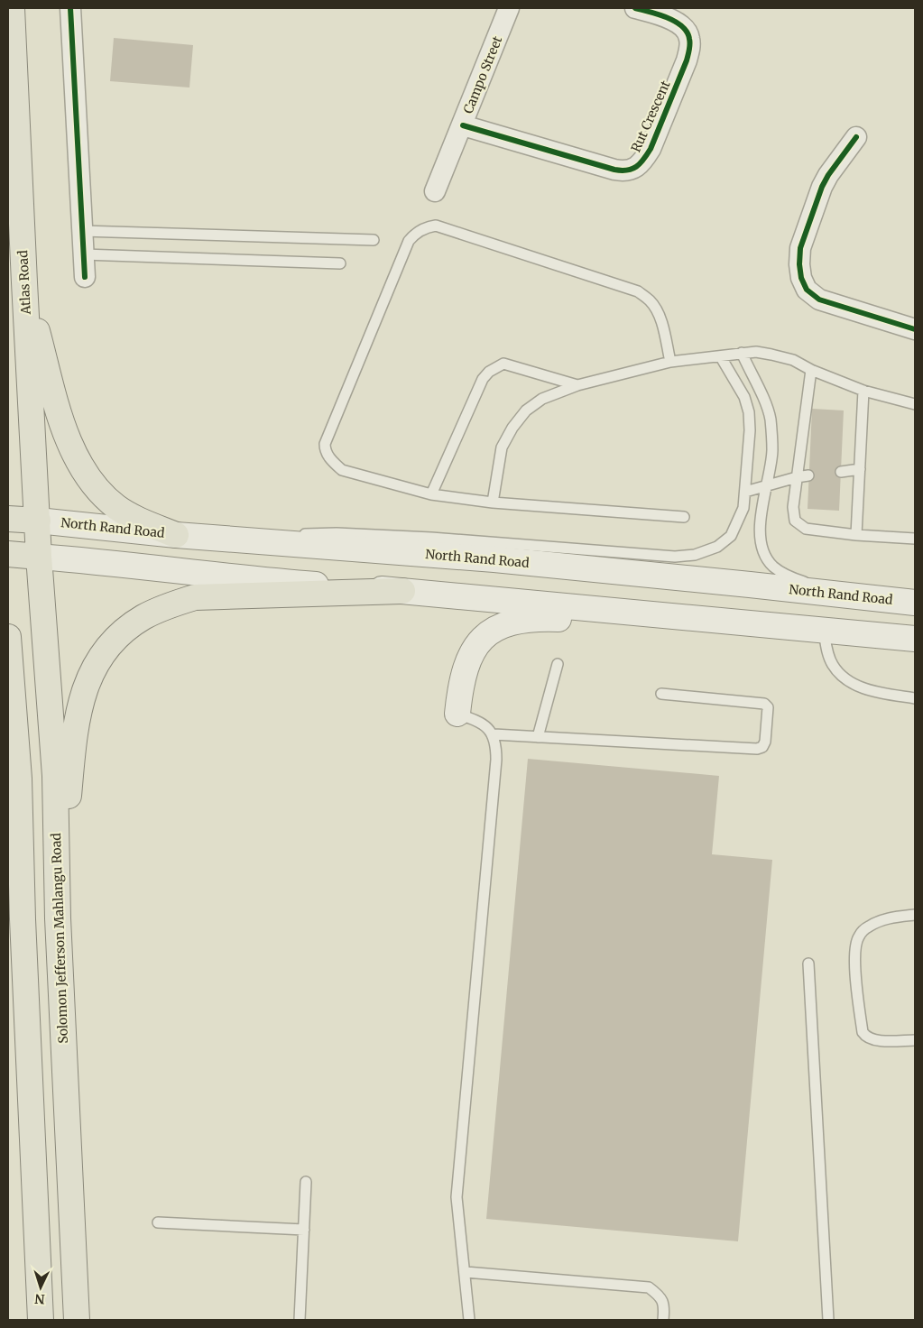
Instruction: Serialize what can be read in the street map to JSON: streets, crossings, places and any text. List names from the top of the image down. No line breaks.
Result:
{"streets":{"main road":["Atlas Road","North Rand Road","Solomon Jefferson Mahlangu Road"],"street":["Campo Street","Rut Crescent"]},"crossings":[["Campo Street","Rut Crescent"],["Atlas Road","North Rand Road"],["Atlas Road","Solomon Jefferson Mahlangu Road"]],"north":"bottom"}
